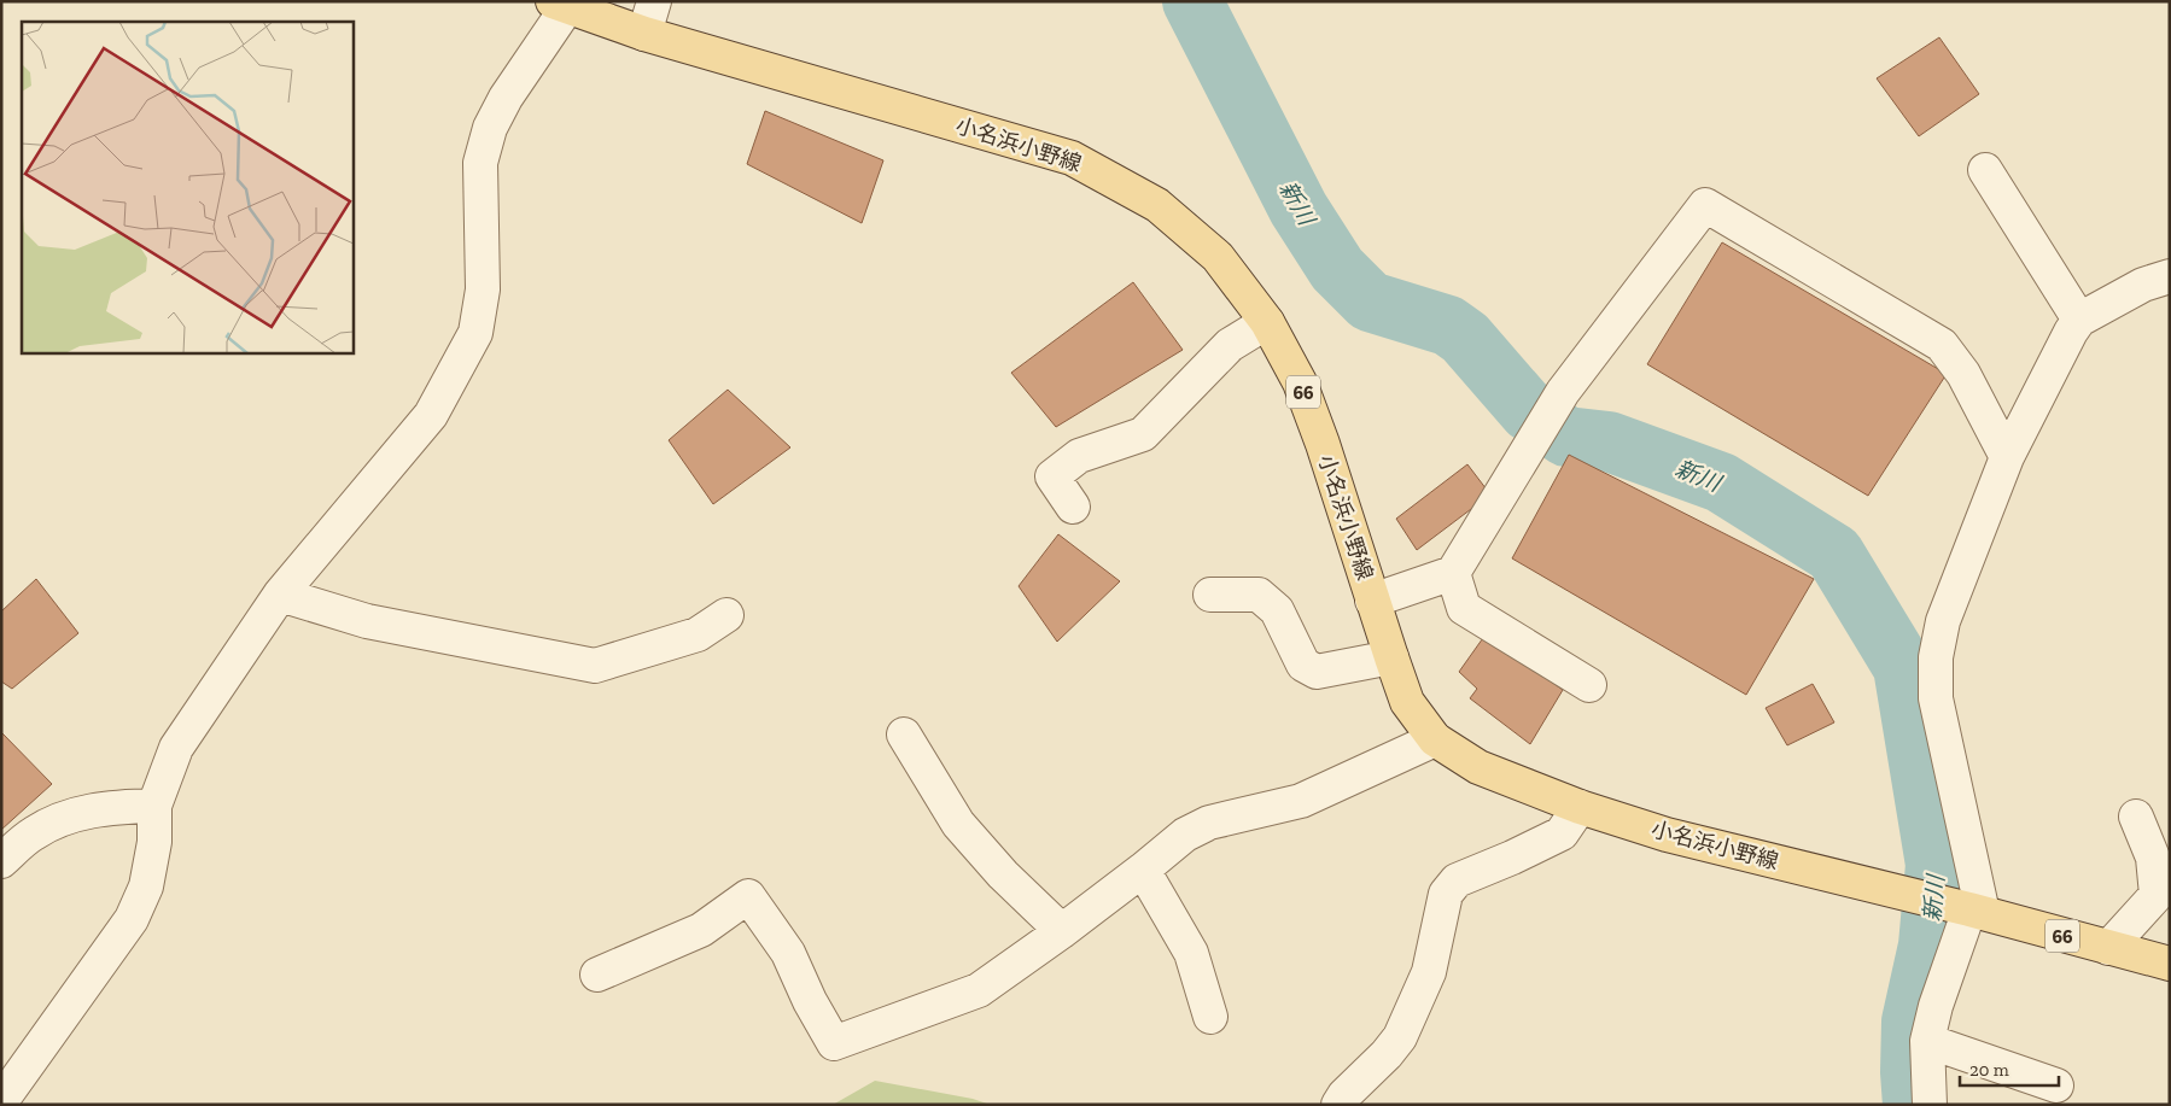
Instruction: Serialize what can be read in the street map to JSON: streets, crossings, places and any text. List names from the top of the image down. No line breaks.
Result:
{"streets":{"main road":["小名浜小野線","66"]},"water":["新川"],"scale_bar":"20 m"}
